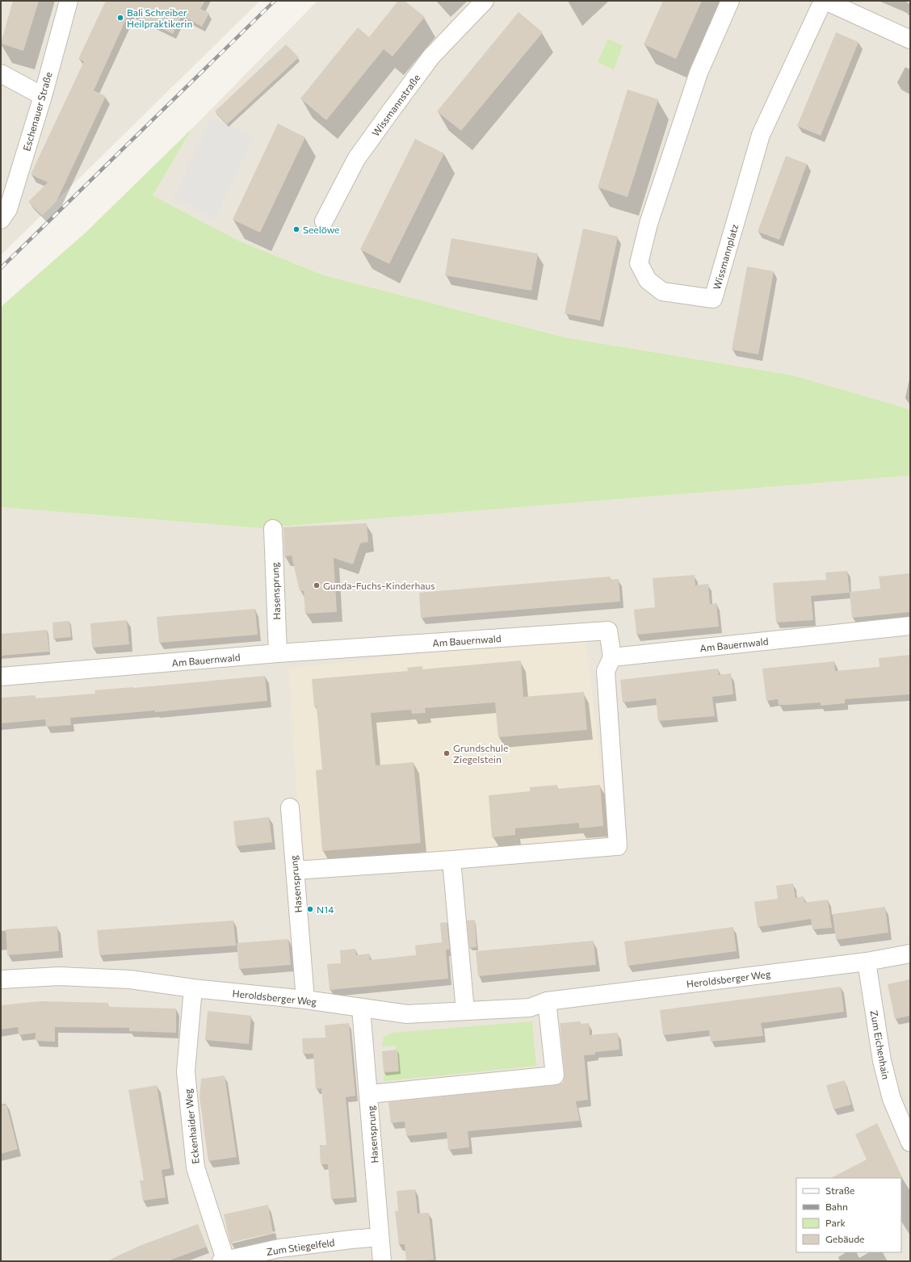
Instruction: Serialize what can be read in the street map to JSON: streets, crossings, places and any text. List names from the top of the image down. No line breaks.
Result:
{"streets":{"street":["Wissmannstraße","Eschenauer Straße","Wissmannplatz","Hasensprung","Am Bauernwald","Heroldsberger Weg","Zum Eichenhain","Eckenhaider Weg","Zum Stiegelfeld"]},"crossings":[["Hasensprung","Am Bauernwald"],["Hasensprung","Heroldsberger Weg"],["Hasensprung","Zum Stiegelfeld"],["Heroldsberger Weg","Zum Eichenhain"],["Heroldsberger Weg","Eckenhaider Weg"],["Eckenhaider Weg","Zum Stiegelfeld"]],"places":["Bali Schreiber Heilpraktikerin","Seelöwe","Gunda-Fuchs-Kinderhaus","Grundschule Ziegelstein","N14"],"legend":["Straße","Bahn","Park","Gebäude"]}
